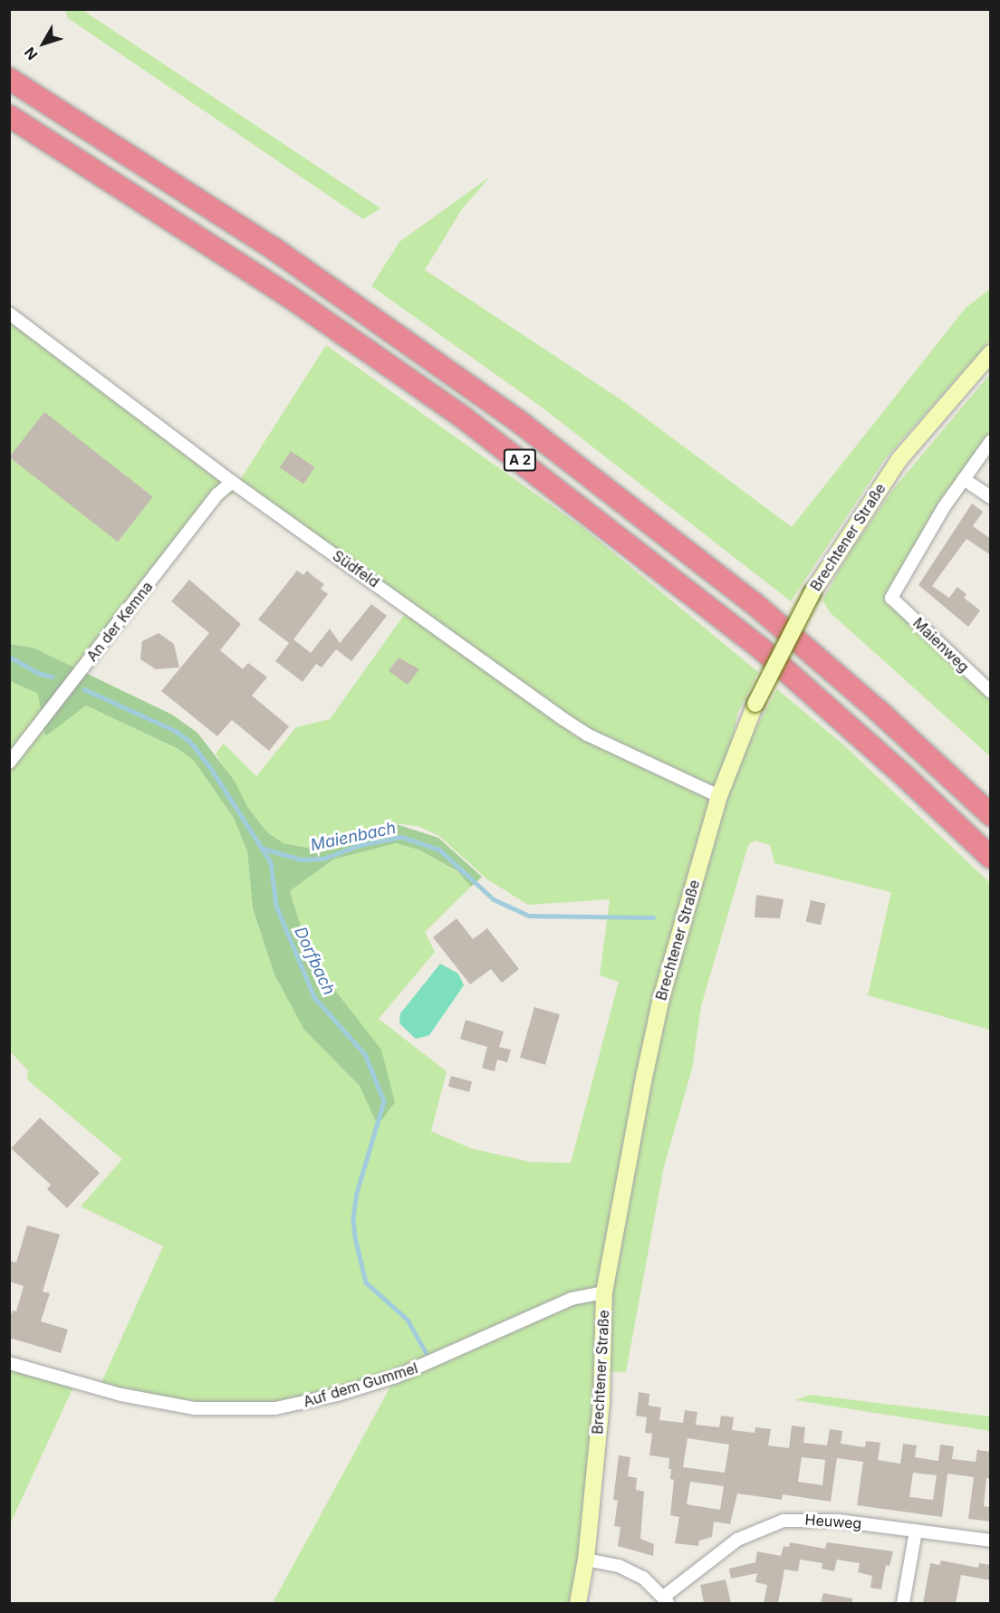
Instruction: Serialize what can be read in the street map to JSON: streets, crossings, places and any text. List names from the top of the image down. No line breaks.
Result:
{"streets":{"highway":["A 2"],"street":["Brechtener Straße","Südfeld","An der Kemna","Maienweg","Auf dem Gummel","Heuweg"]},"crossings":[["Brechtener Straße","Südfeld"],["Brechtener Straße","Auf dem Gummel"],["Südfeld","An der Kemna"]],"water":["Maienbach","Dorfbach"],"north":"bottom left"}
